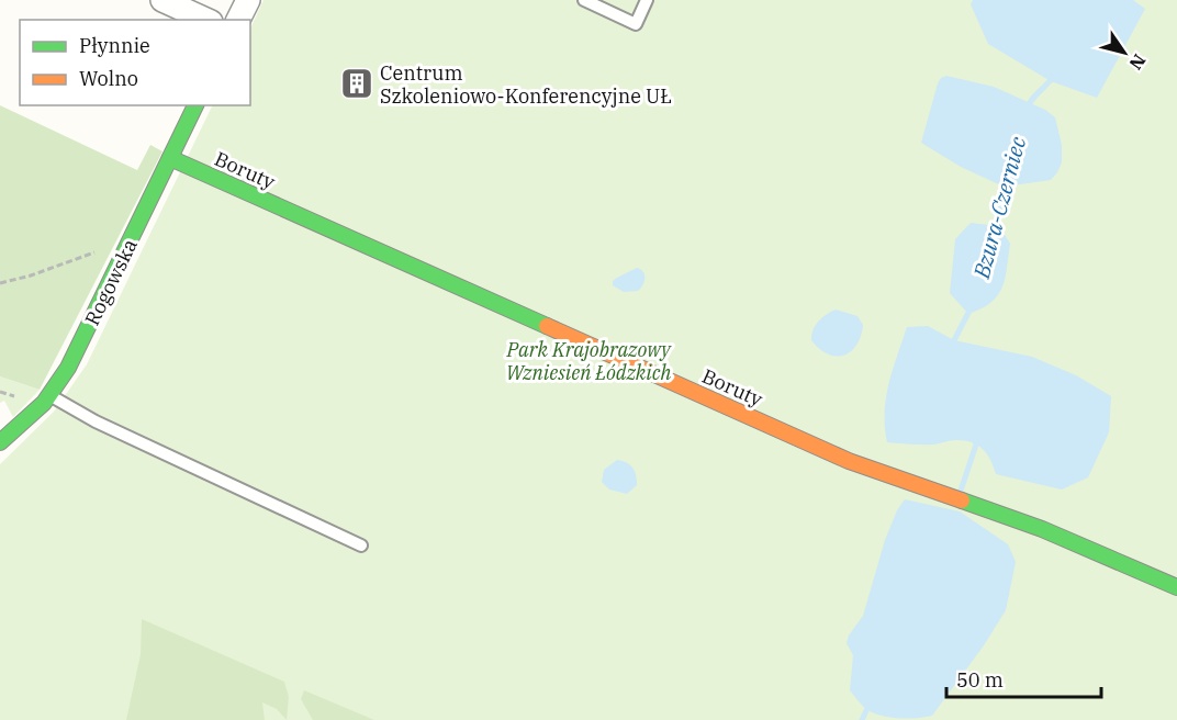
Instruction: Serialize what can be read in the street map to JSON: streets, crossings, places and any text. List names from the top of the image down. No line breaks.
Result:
{"streets":{"street":["Boruty","Rogowska"]},"crossings":[["Boruty","Rogowska"]],"water":["Bzura-Czerniec"],"parks":["Park Krajobrazowy Wzniesień Łódzkich"],"places":{"building":["Centrum Szkoleniowo-Konferencyjne UŁ"]},"legend":["Płynnie","Wolno"],"scale_bar":"50 m","north":"bottom right"}
